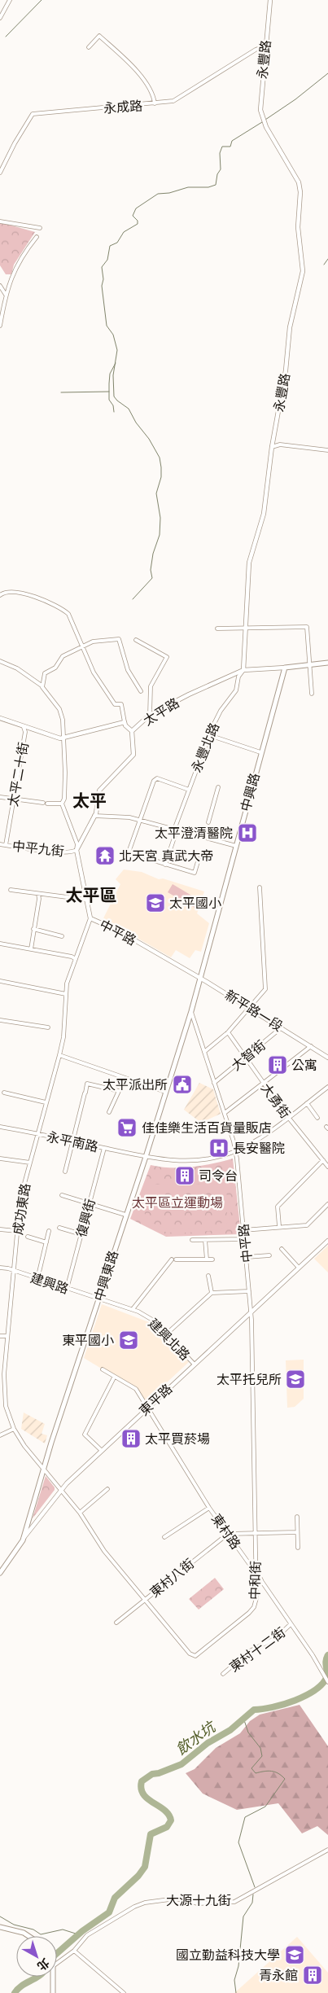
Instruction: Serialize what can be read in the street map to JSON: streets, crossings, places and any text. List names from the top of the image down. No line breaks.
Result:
{"streets":{"main road":["太平路","中興路","中興東路","東平路"],"street":["永豐路","永成路","永豐北路","太平二十街","中平九街","中平路","新平路一段","大智街","大勇街","永平南路","成功東路","復興街","建興路","建興北路","東村路","東村八街","中和街","東村十二街","大源十九街"]},"crossings":[["永豐路","永成路"],["永豐路","太平路"],["永豐路","永豐北路"],["太平路","永豐北路"],["太平路","太平二十街"],["太平路","中興路"],["太平二十街","中平九街"],["中興路","中平路"],["中興路","新平路一段"],["中興路","中興東路"],["中平九街","中平路"],["中平路","新平路一段"],["中平路","大智街"],["中平路","永平南路"],["中平路","成功東路"],["中平路","中興東路"],["中平路","東平路"],["中平路","中和街"],["新平路一段","大智街"],["大智街","大勇街"],["大勇街","永平南路"],["永平南路","成功東路"],["永平南路","復興街"],["永平南路","中興東路"],["成功東路","中興東路"],["成功東路","建興路"],["成功東路","東平路"],["成功東路","中和街"],["復興街","建興路"],["中興東路","建興路"],["中興東路","建興北路"],["中興東路","東平路"],["建興路","建興北路"],["建興北路","東平路"],["東平路","東村路"],["東平路","中和街"],["東村路","東村八街"],["東村路","中和街"],["東村路","東村十二街"],["東村八街","中和街"]],"districts":["太平","太平區"],"water":["飲水坑"],"parks":["太平區立運動場"],"places":{"hospital":["太平澄清醫院","長安醫院"],"temple":["北天宮 真武大帝"],"school or university":["太平國小","東平國小","太平托兒所","國立勤益科技大學"],"building":["公寓","司令台","太平買菸場","青永館"],"public building":["太平派出所"],"supermarket":["佳佳樂生活百貨量販店"]},"north":"bottom right"}
